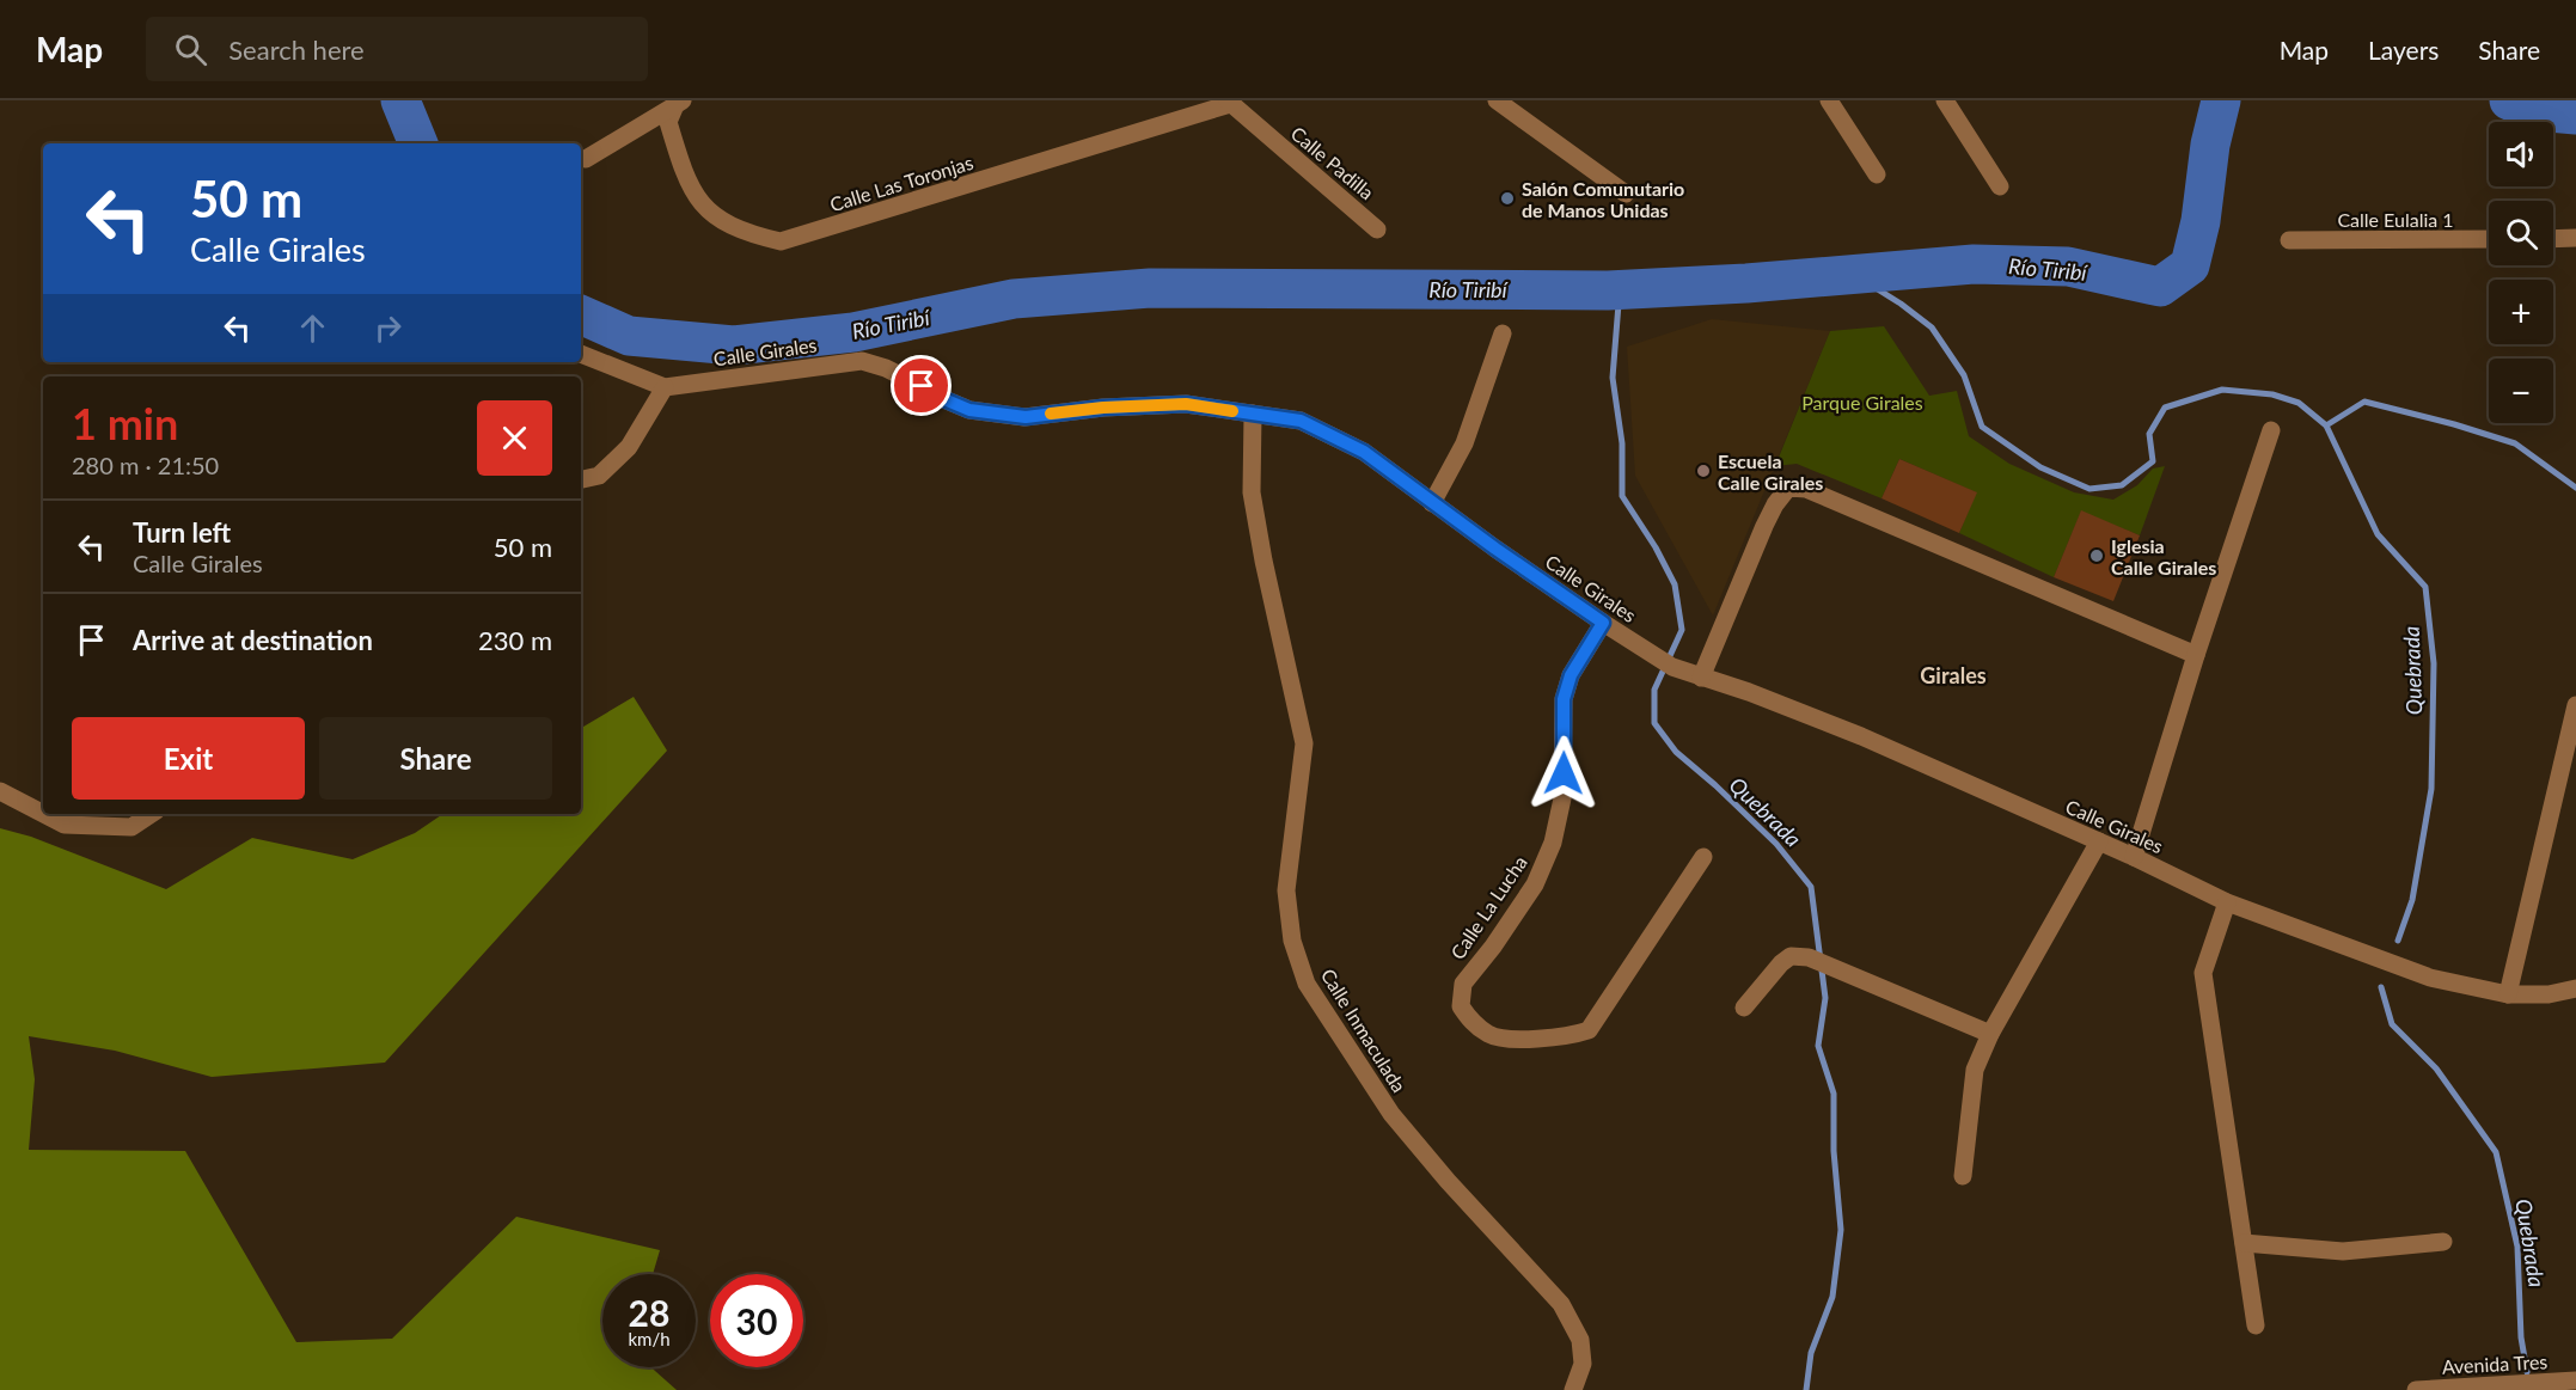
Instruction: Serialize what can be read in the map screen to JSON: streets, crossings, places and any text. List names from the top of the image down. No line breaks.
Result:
{"streets":{"street":["Calle Padilla","Calle Las Toronjas","Calle Eulalia 1","Calle Girales","Calle La Lucha","Calle Inmaculada","Avenida Tres"]},"crossings":[["Calle Padilla","Calle Las Toronjas"],["Calle Girales","Calle La Lucha"],["Calle Girales","Calle Inmaculada"]],"districts":["Girales"],"water":["Río Tiribí","Quebrada"],"parks":["Parque Girales"],"places":["Salón Comunutario de Manos Unidas","Escuela Calle Girales","Iglesia Calle Girales"],"page":{"header":"Map","search":"Search here","nav":["Map","Layers","Share"],"map_buttons":["+","−"],"turn":["50 m","Calle Girales"],"heading":["1 min","280 m · 21:50"],"list":[{"name":"Turn left","note":"Calle Girales","value":"50 m"},{"name":"Arrive at destination","value":"230 m"}],"buttons":["Exit","Share"],"speed":"28 km/h","limit":"30"}}
